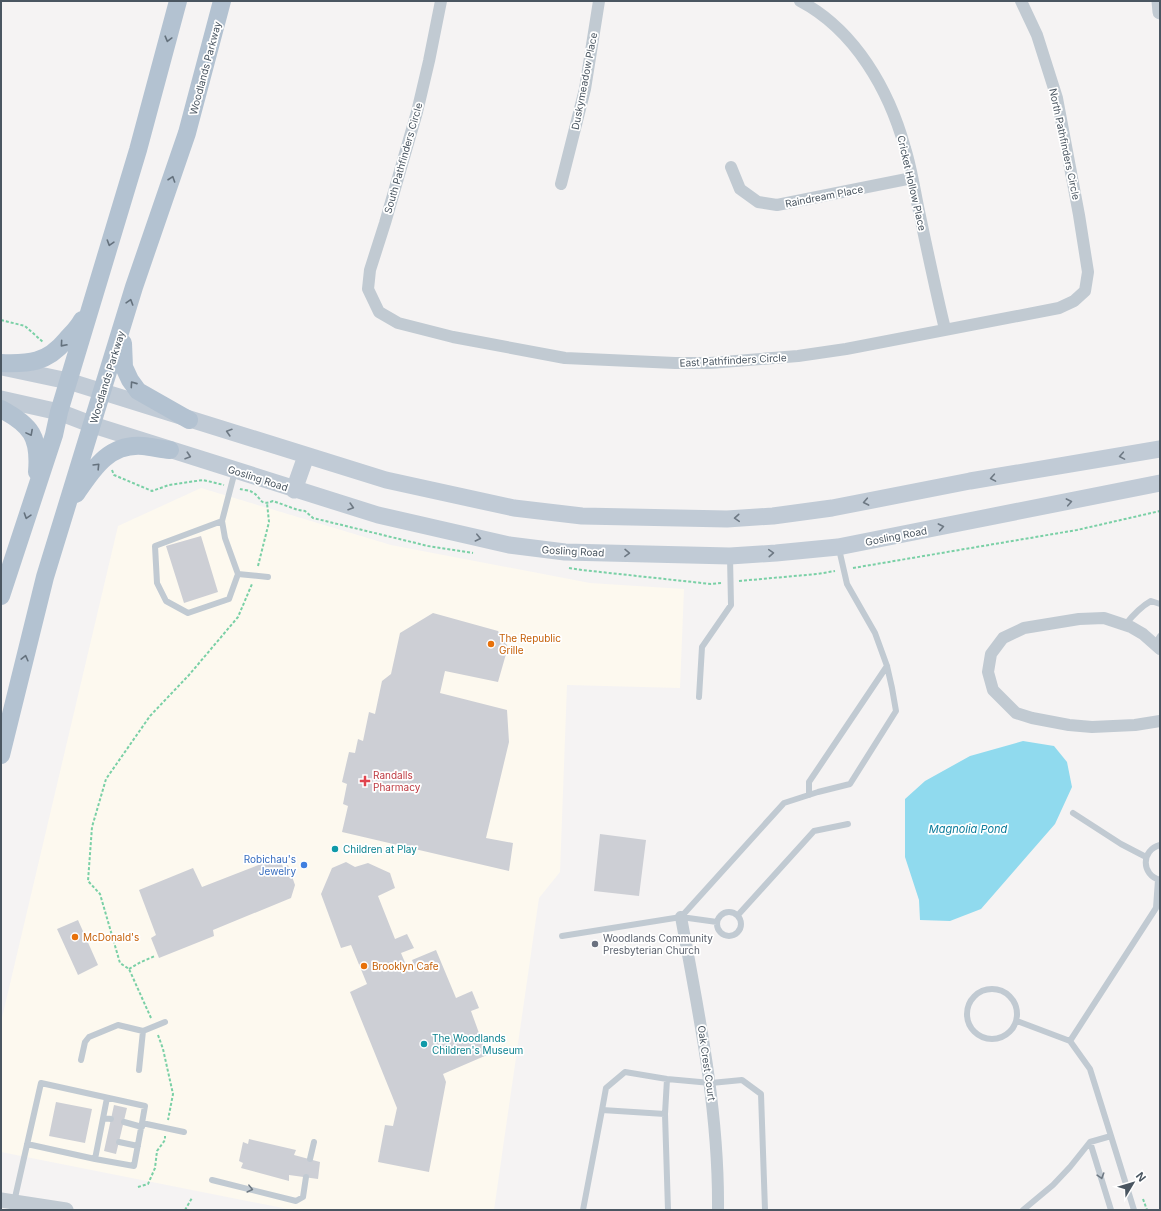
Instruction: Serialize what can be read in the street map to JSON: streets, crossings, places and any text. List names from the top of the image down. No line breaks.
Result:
{"streets":{"main road":["Woodlands Parkway","Gosling Road"],"street":["Duskymeadow Place","North Pathfinders Circle","South Pathfinders Circle","Cricket Hollow Place","Raindream Place","East Pathfinders Circle","Oak Crest Court"]},"crossings":[["Woodlands Parkway","Gosling Road"],["North Pathfinders Circle","East Pathfinders Circle"],["South Pathfinders Circle","East Pathfinders Circle"],["Cricket Hollow Place","Raindream Place"],["Cricket Hollow Place","East Pathfinders Circle"]],"water":["Magnolia Pond"],"places":{"other":["The Republic Grille","Children at Play","Robichau's Jewelry","McDonald's","Woodlands Community Presbyterian Church","Brooklyn Cafe","The Woodlands Children's Museum"],"health":["Randalls Pharmacy"]},"north":"top right"}
